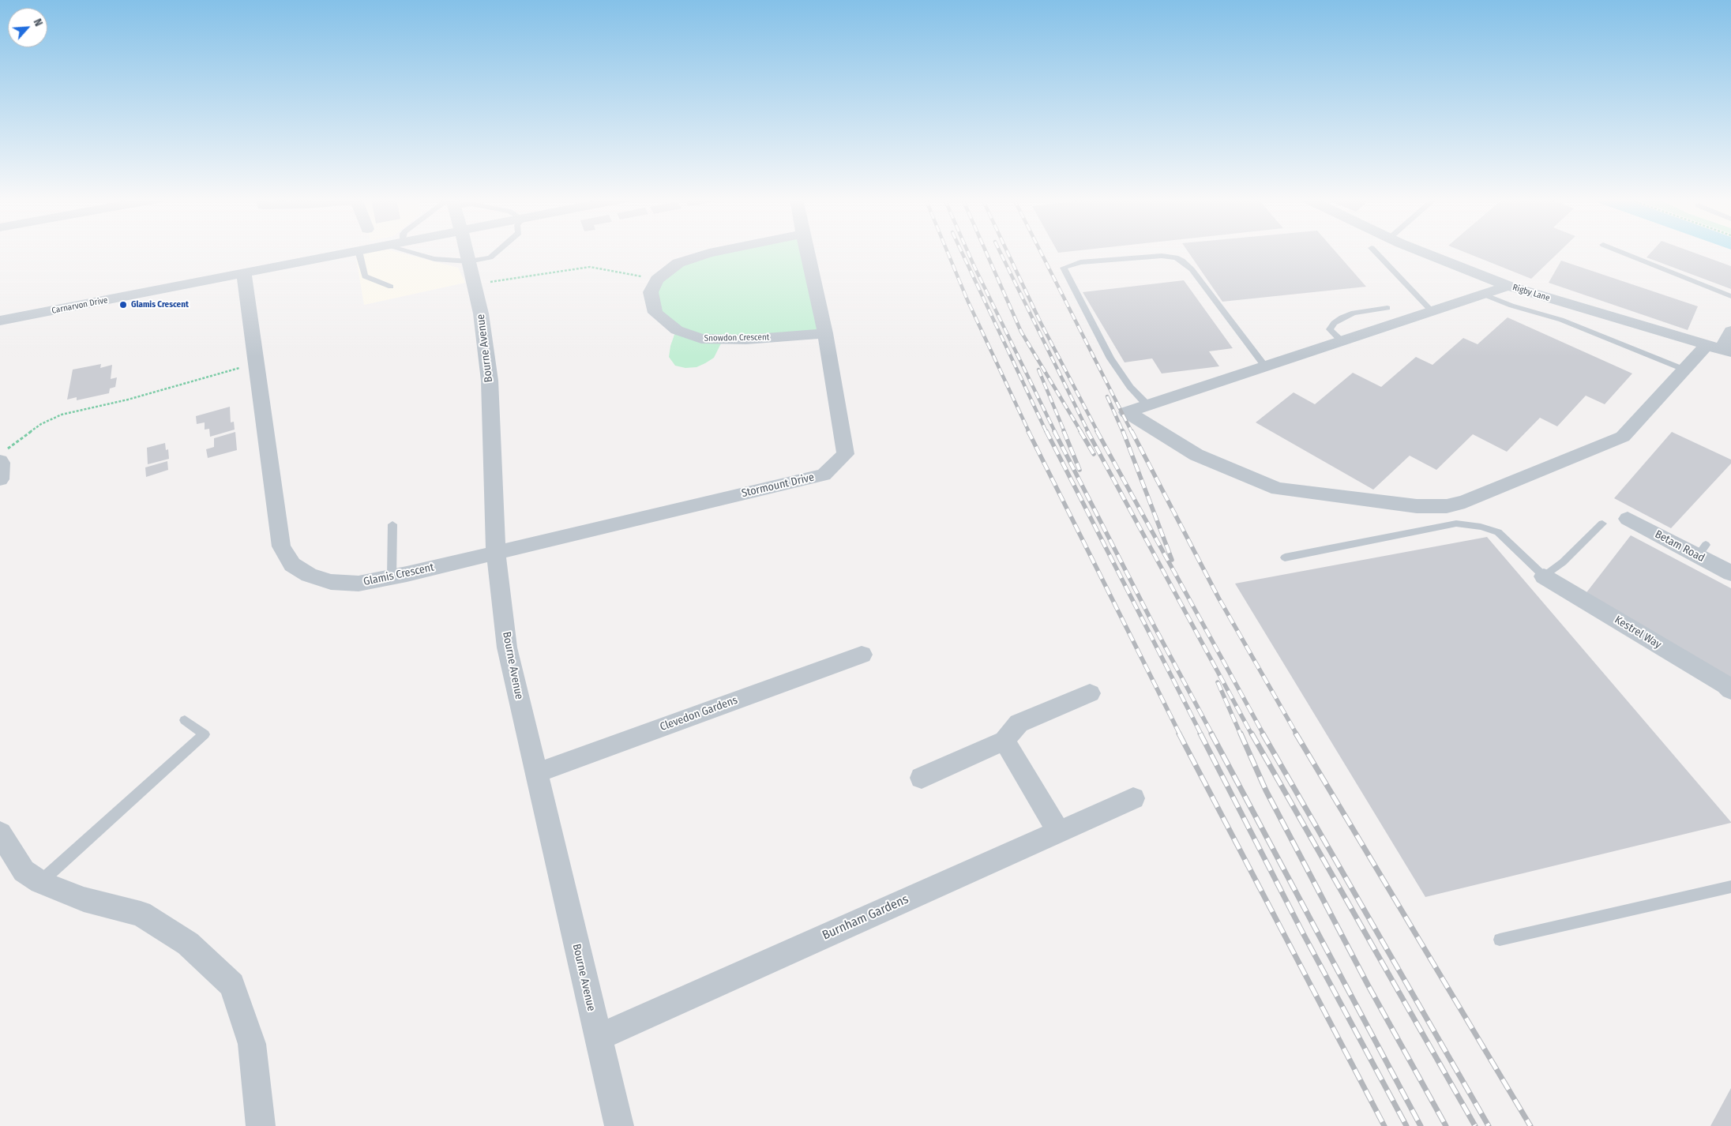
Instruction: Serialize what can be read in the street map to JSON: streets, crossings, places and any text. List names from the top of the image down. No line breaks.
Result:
{"streets":{"street":["Rigby Lane","Carnarvon Drive","Snowdon Crescent","Bourne Avenue","Stormount Drive","Betam Road","Glamis Crescent","Kestrel Way","Clevedon Gardens","Burnham Gardens"]},"crossings":[["Carnarvon Drive","Glamis Crescent"],["Snowdon Crescent","Stormount Drive"],["Bourne Avenue","Stormount Drive"],["Bourne Avenue","Glamis Crescent"],["Bourne Avenue","Clevedon Gardens"],["Bourne Avenue","Burnham Gardens"],["Stormount Drive","Glamis Crescent"]],"places":["Glamis Crescent"],"north":"top right"}
